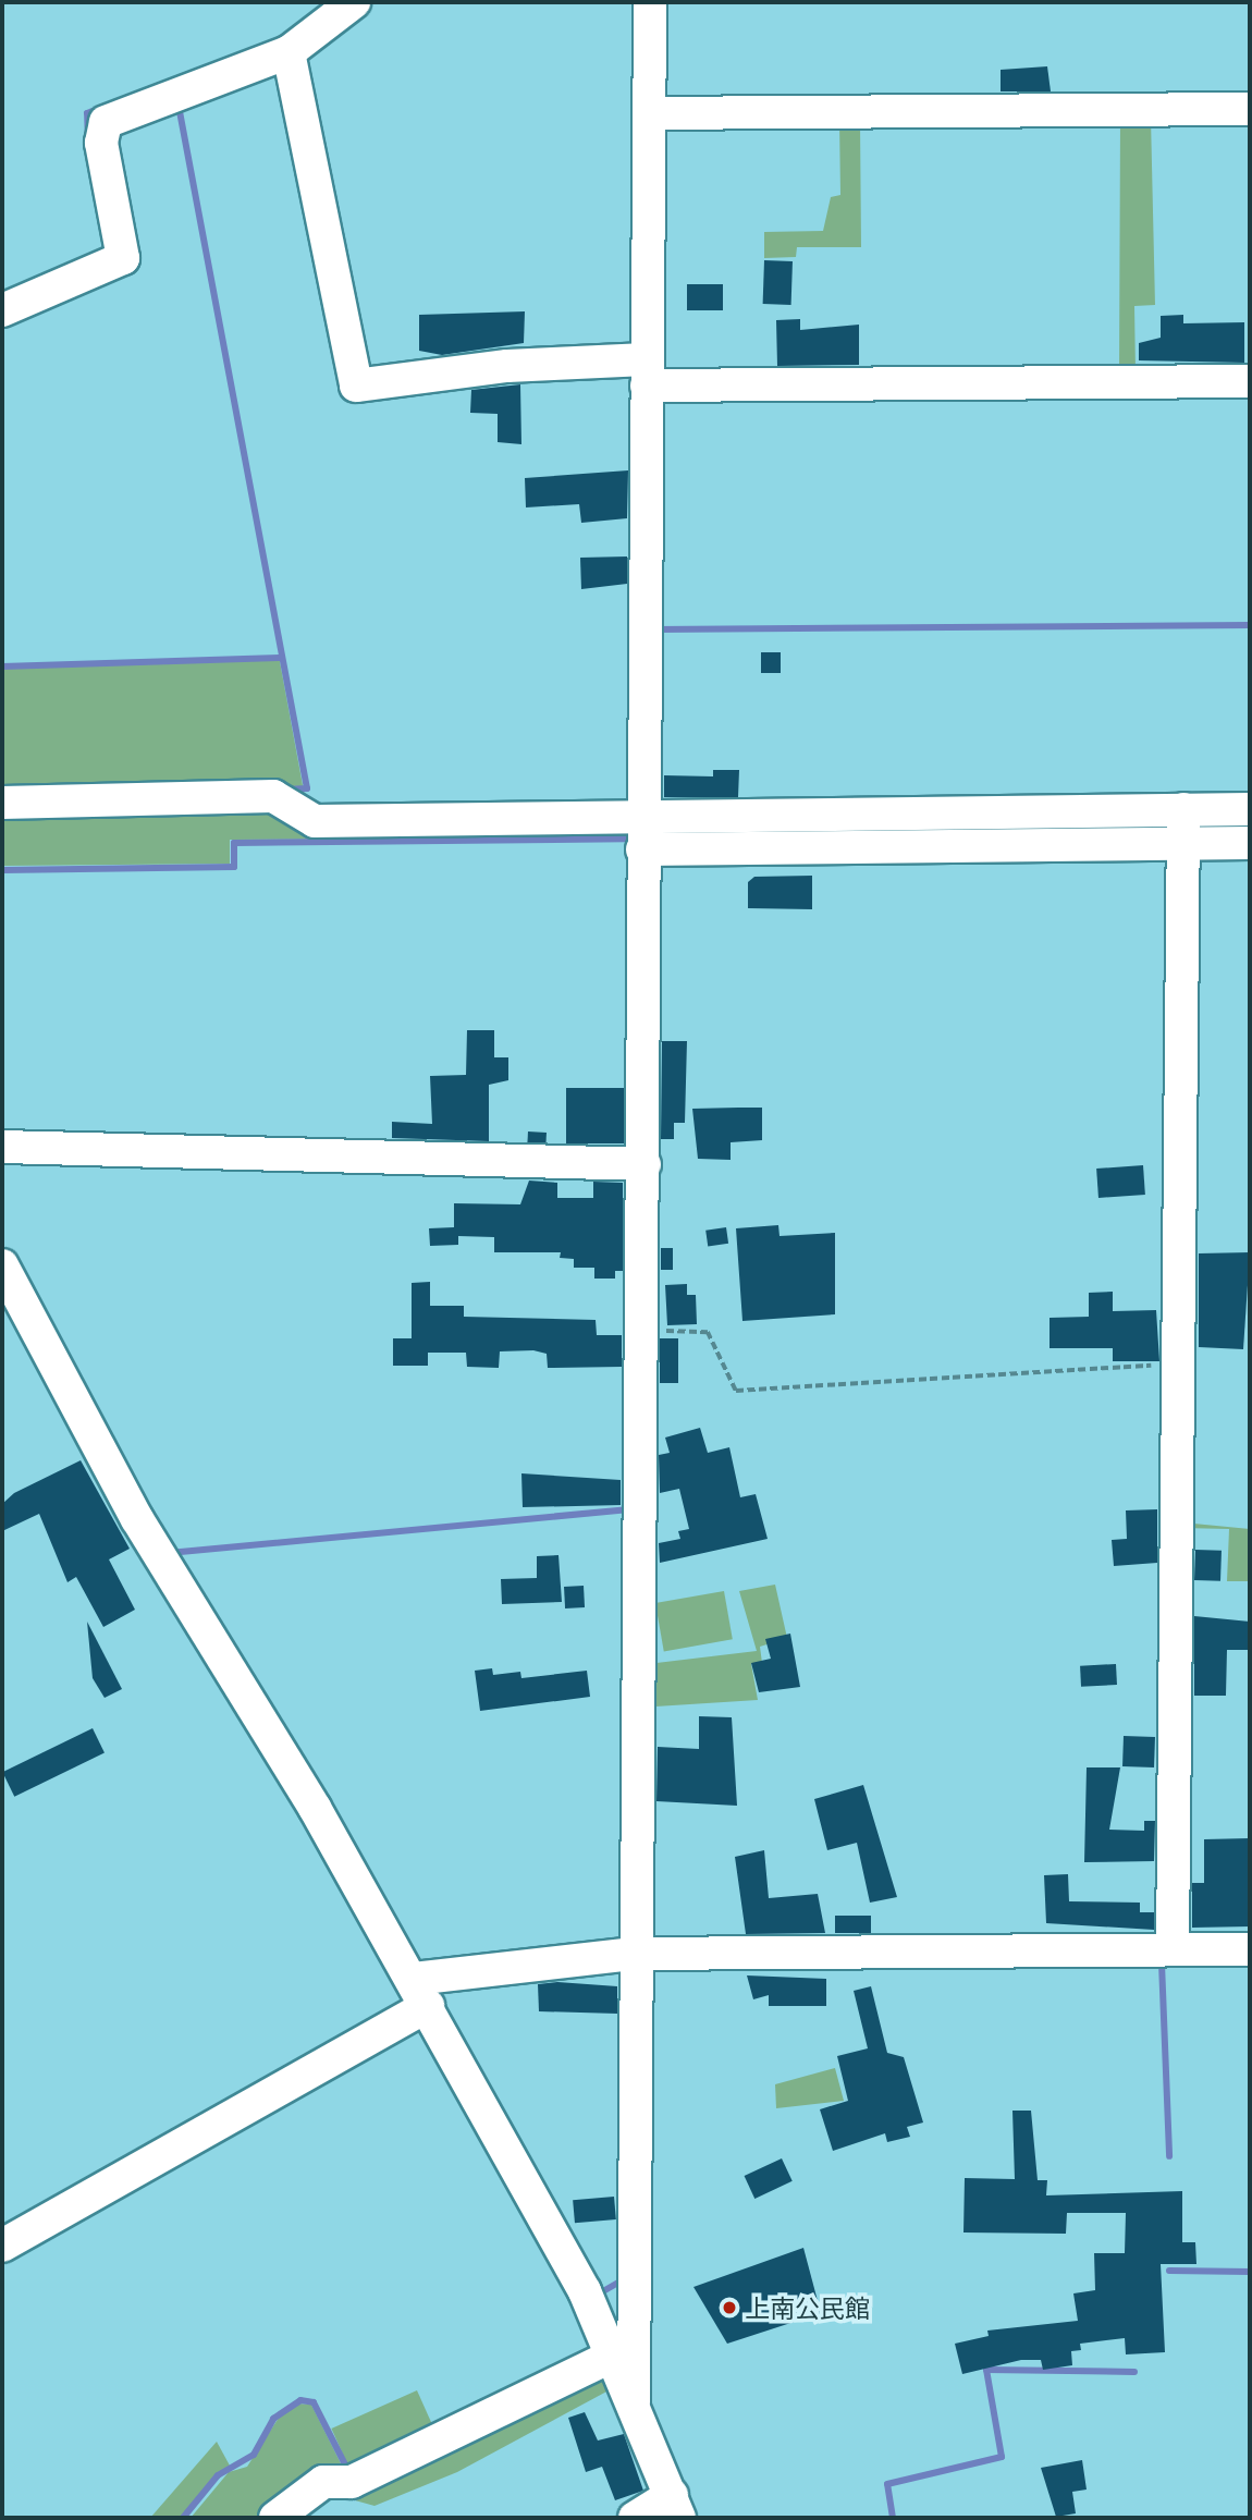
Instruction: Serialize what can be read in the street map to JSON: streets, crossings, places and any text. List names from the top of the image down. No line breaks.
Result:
{"places":["上南公民館"]}
